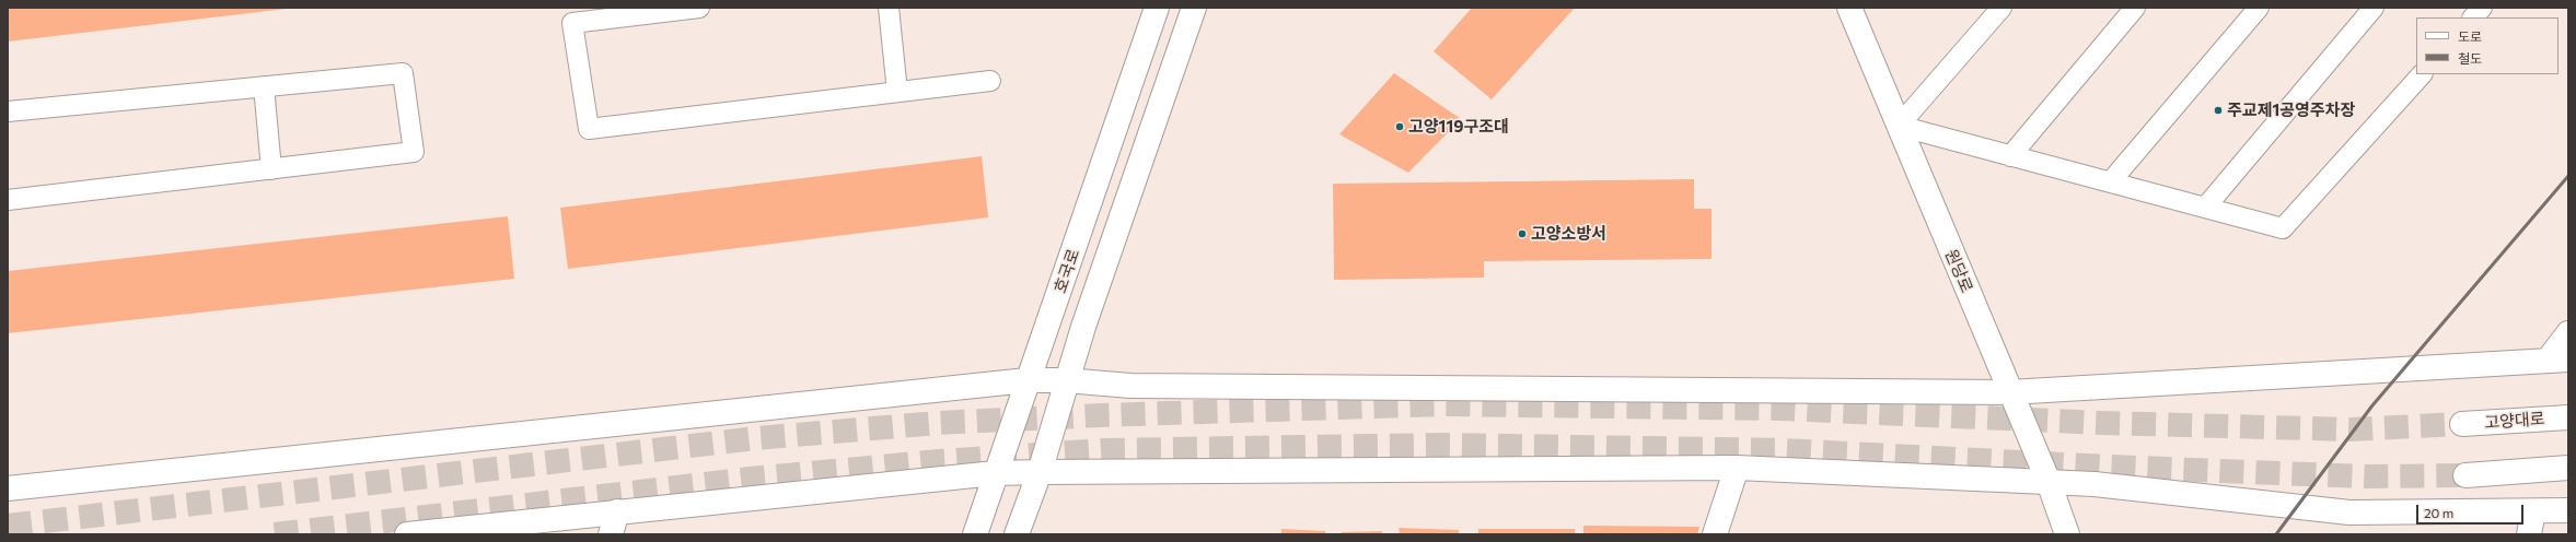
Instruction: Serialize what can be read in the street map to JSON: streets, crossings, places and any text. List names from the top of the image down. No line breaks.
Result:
{"streets":{"main road":["호국로","원당로","고양대로"]},"places":["주교제1공영주차장","고양119구조대","고양소방서"],"legend":["도로","철도"],"scale_bar":"20 m"}
